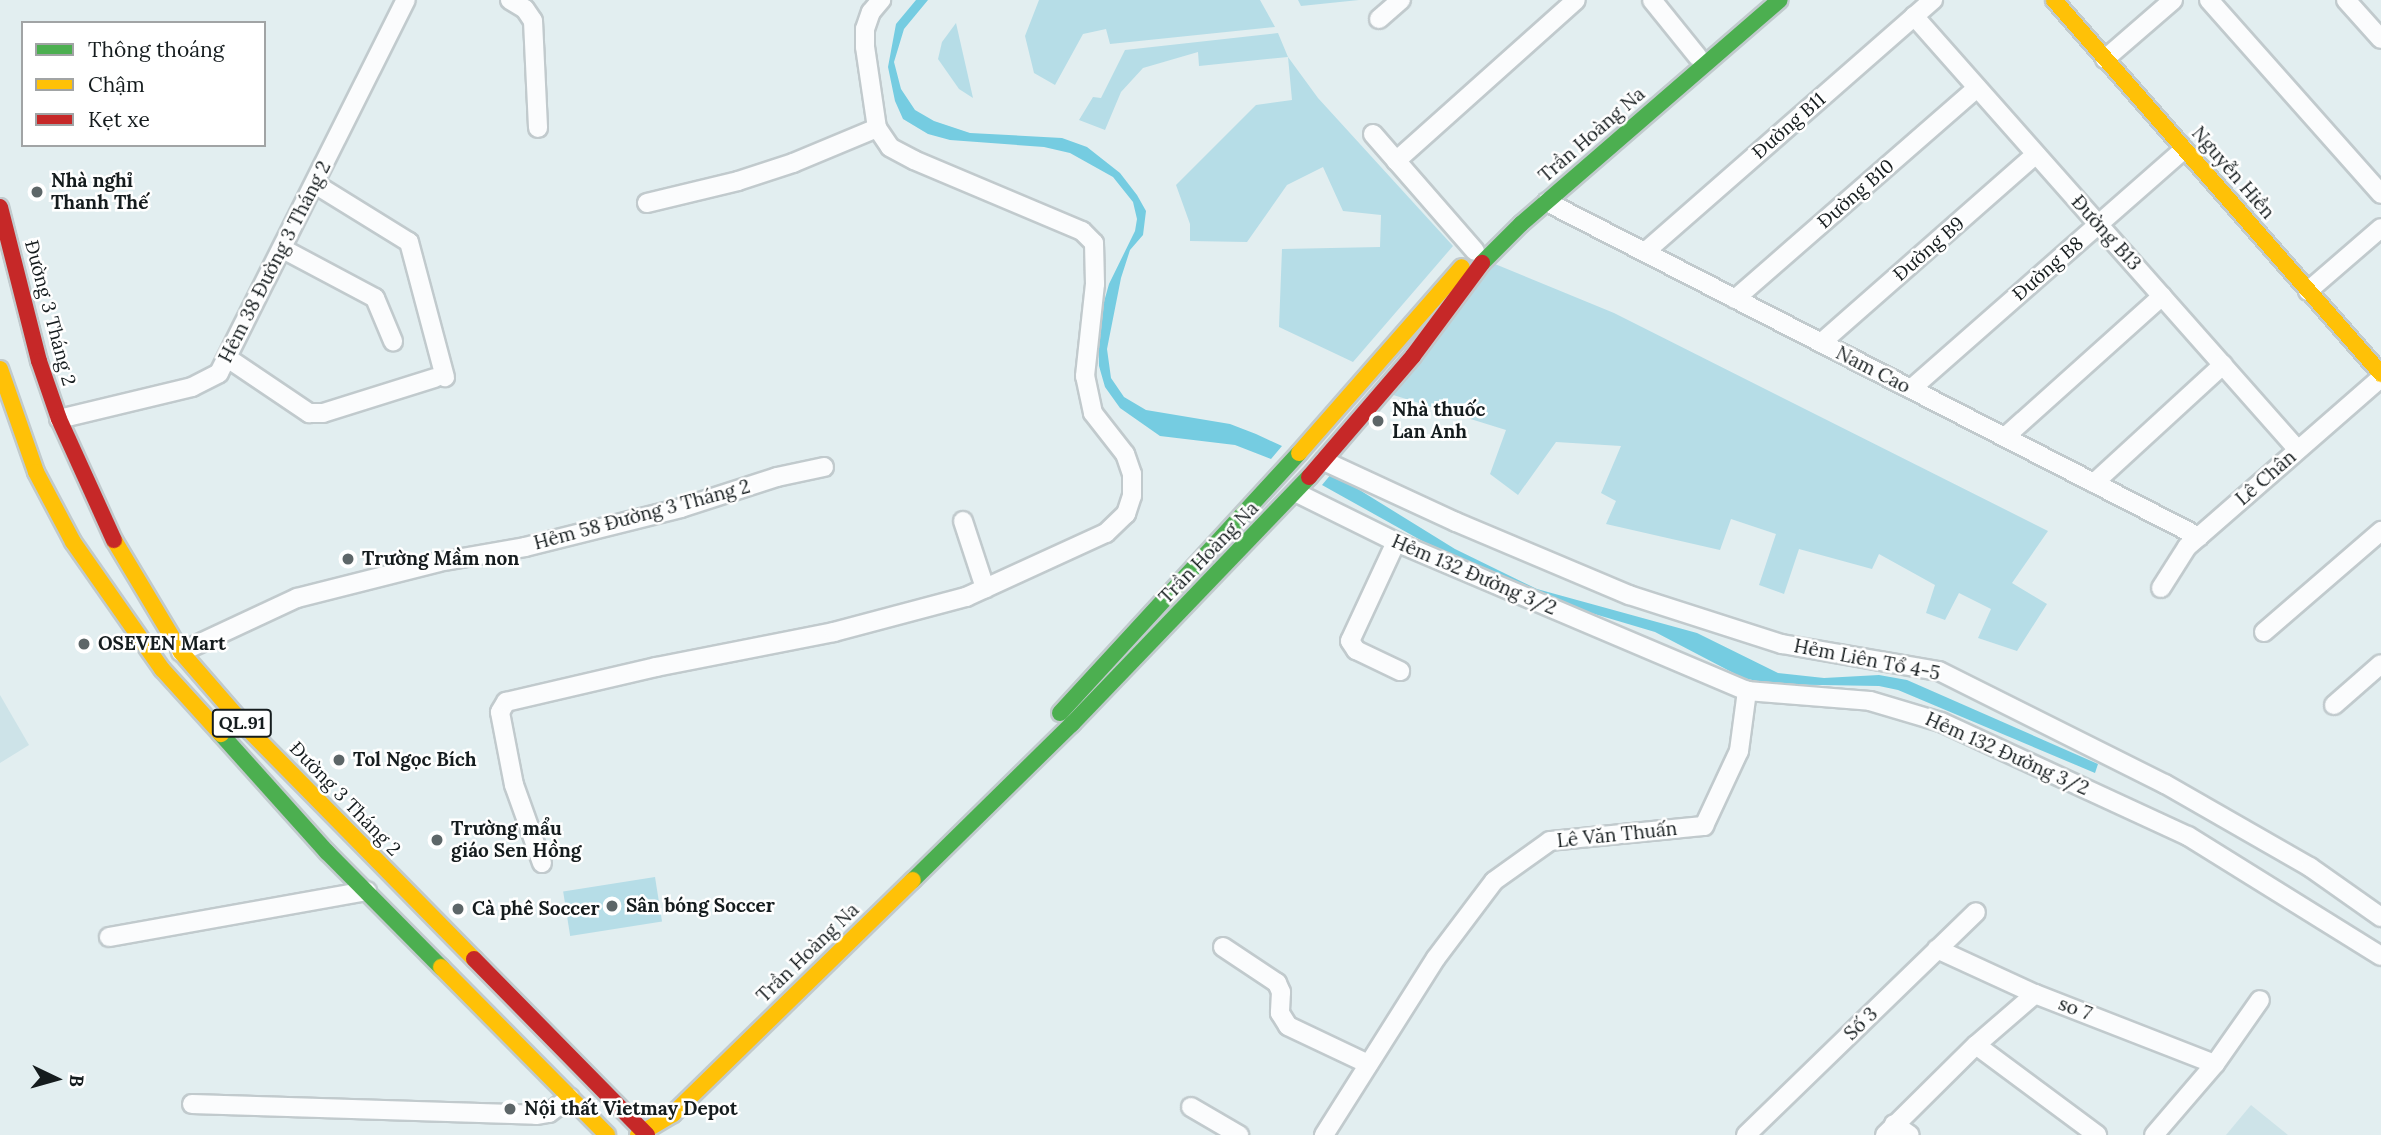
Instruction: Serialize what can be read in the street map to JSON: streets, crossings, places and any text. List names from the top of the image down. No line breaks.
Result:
{"streets":{"main road":["Trần Hoàng Na","Nguyễn Hiền","Đường 3 Tháng 2","QL.91"],"street":["Đường B11","Đường B10","Đường B13","Đường B9","Hẻm 38 Đường 3 Tháng 2","Đường B8","Nam Cao","Lê Chân","Hẻm 58 Đường 3 Tháng 2","Hẻm 132 Đường 3/2","Hẻm Liên Tổ 4-5","Lê Văn Thuấn","so 7","Số 3"]},"crossings":[["Đường B11","Đường B13"],["Đường B11","Nam Cao"],["Trần Hoàng Na","Đường 3 Tháng 2"],["Trần Hoàng Na","Nam Cao"],["Trần Hoàng Na","Hẻm 132 Đường 3/2"],["Trần Hoàng Na","Hẻm Liên Tổ 4-5"],["Nguyễn Hiền","Đường B8"],["Nguyễn Hiền","Lê Chân"],["Đường B10","Đường B13"],["Đường B10","Nam Cao"],["Đường B13","Đường B9"],["Đường B13","Đường B8"],["Đường B13","Lê Chân"],["Đường B9","Nam Cao"],["Hẻm 38 Đường 3 Tháng 2","Đường 3 Tháng 2"],["Đường B8","Nam Cao"],["Đường 3 Tháng 2","Hẻm 58 Đường 3 Tháng 2"],["Nam Cao","Lê Chân"],["Hẻm 132 Đường 3/2","Lê Văn Thuấn"],["so 7","Số 3"]],"places":["Nhà nghỉ Thanh Thế","Nhà thuốc Lan Anh","Trường Mầm non","OSEVEN Mart","Tol Ngọc Bích","Trường mẩu giáo Sen Hồng","Sân bóng Soccer","Cà phê Soccer","Nội thất Vietmay Depot"],"legend":["Thông thoáng","Chậm","Kẹt xe"],"north":"right"}
